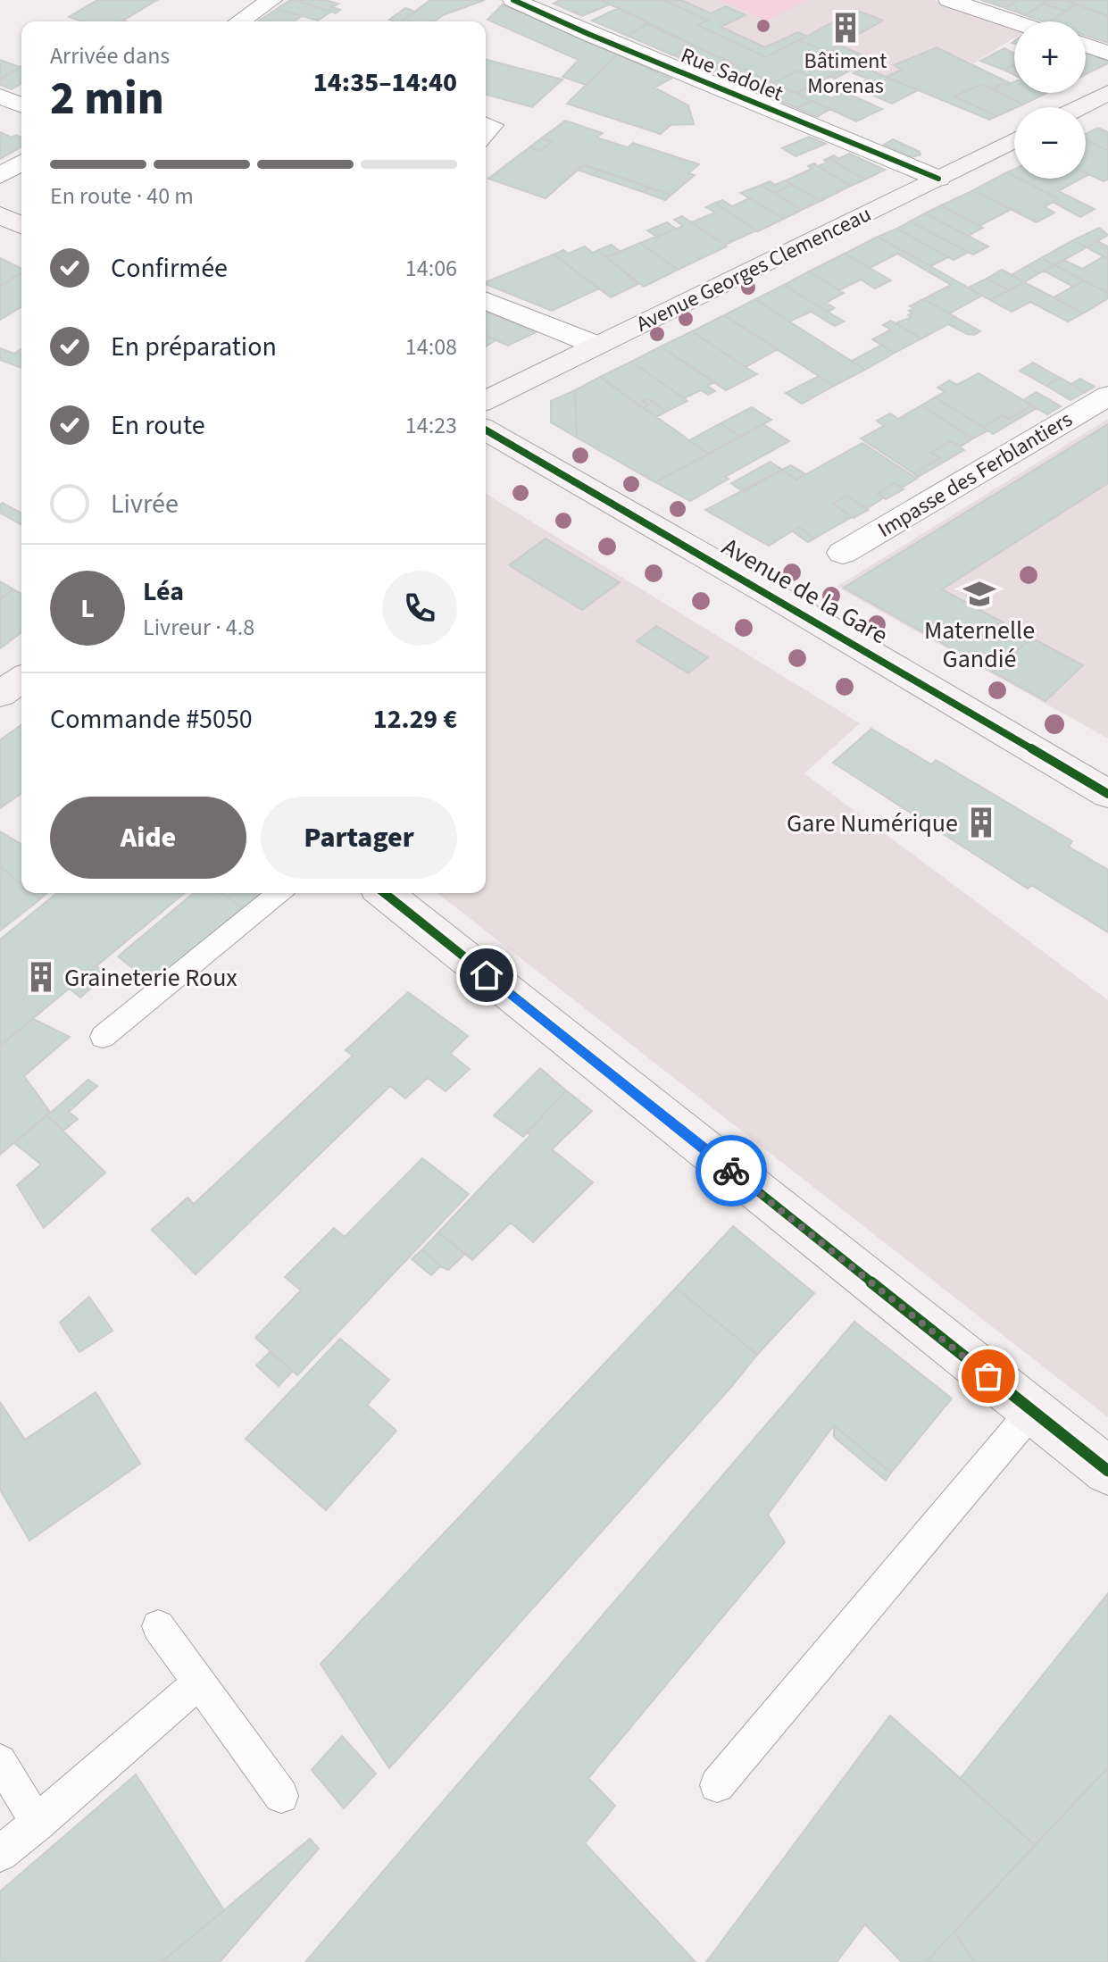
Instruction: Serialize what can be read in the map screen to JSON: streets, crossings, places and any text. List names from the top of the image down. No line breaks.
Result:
{"streets":{"street":["Rue Sadolet","Avenue Georges Clemenceau","Impasse des Ferblantiers","Avenue de la Gare"]},"crossings":[["Rue Sadolet","Avenue Georges Clemenceau"]],"places":{"building":["Bâtiment Morenas","Gare Numérique","Graineterie Roux"],"school or university":["Maternelle Gandié"]},"page":{"map_buttons":["+","−"],"heading":["2 min","Arrivée dans","14:35–14:40"],"panel":["Léa","Livreur · 4.8","Commande #5050","12.29 €"],"bar":"En route · 40 m","list":[["Confirmée","14:06"],["En préparation","14:08"],["En route","14:23"],"Livrée"],"round":"L","buttons":["Aide","Partager"]}}
